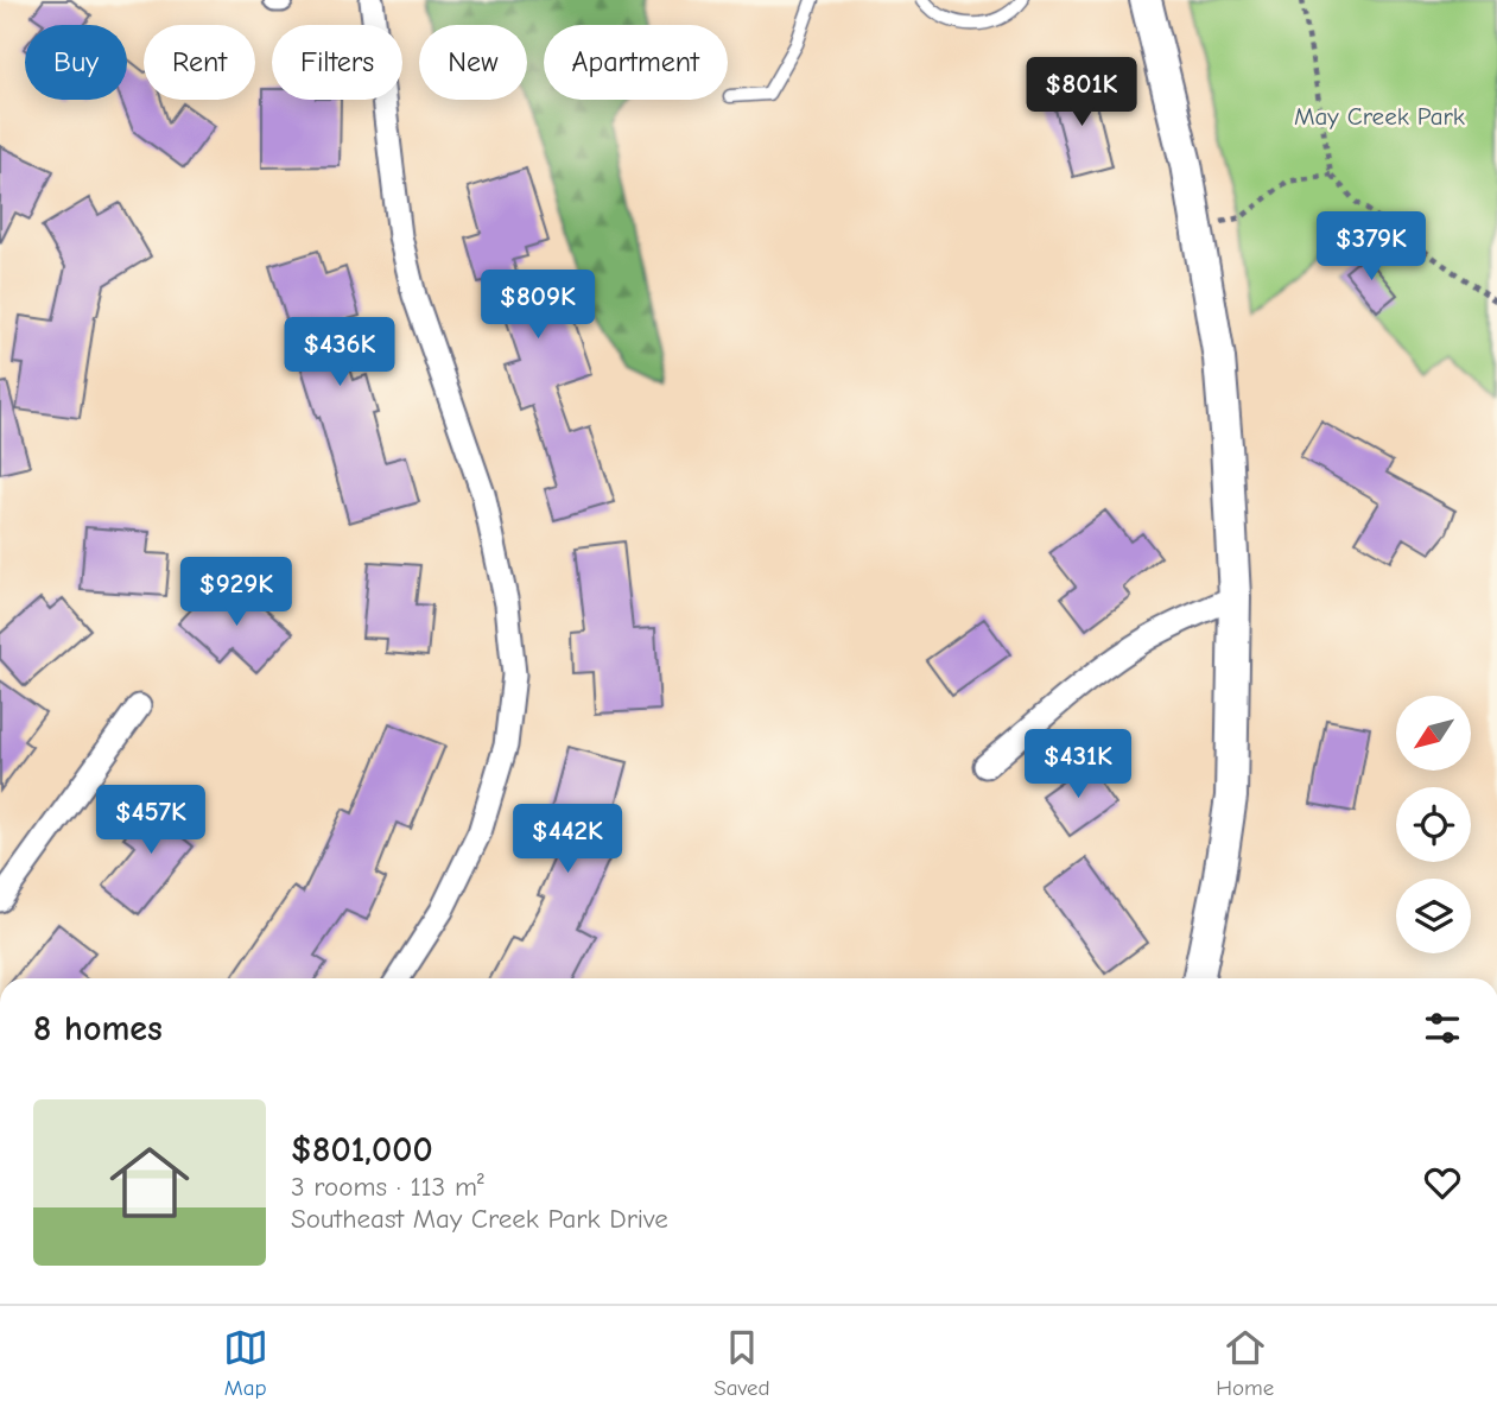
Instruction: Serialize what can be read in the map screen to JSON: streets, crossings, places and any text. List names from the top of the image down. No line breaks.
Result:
{"parks":["May Creek Park"],"north":"bottom left","page":{"chip":["Buy","Rent","Filters","New","Apartment"],"price":["$801K","$379K","$809K","$436K","$929K","$431K","$457K","$442K"],"heading":"8 homes","list":[{"name":"$801,000","note":"3 rooms · 113 m² · Southeast May Creek Park Drive"}],"tabs":["Map","Saved","Home"]}}
